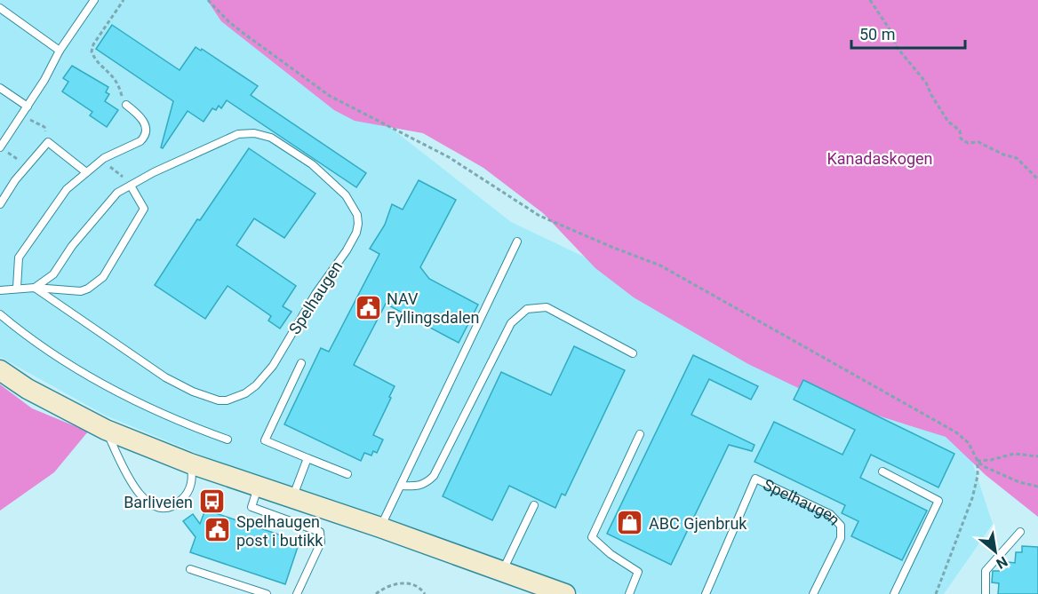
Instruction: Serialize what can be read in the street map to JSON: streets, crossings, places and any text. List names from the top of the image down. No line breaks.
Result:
{"streets":{"lane":["Spelhaugen"]},"parks":["Kanadaskogen"],"places":{"public building":["NAV Fyllingsdalen","Spelhaugen post i butikk"],"bus stop":["Barliveien"],"shop":["ABC Gjenbruk"]},"scale_bar":"50 m","north":"bottom right"}
